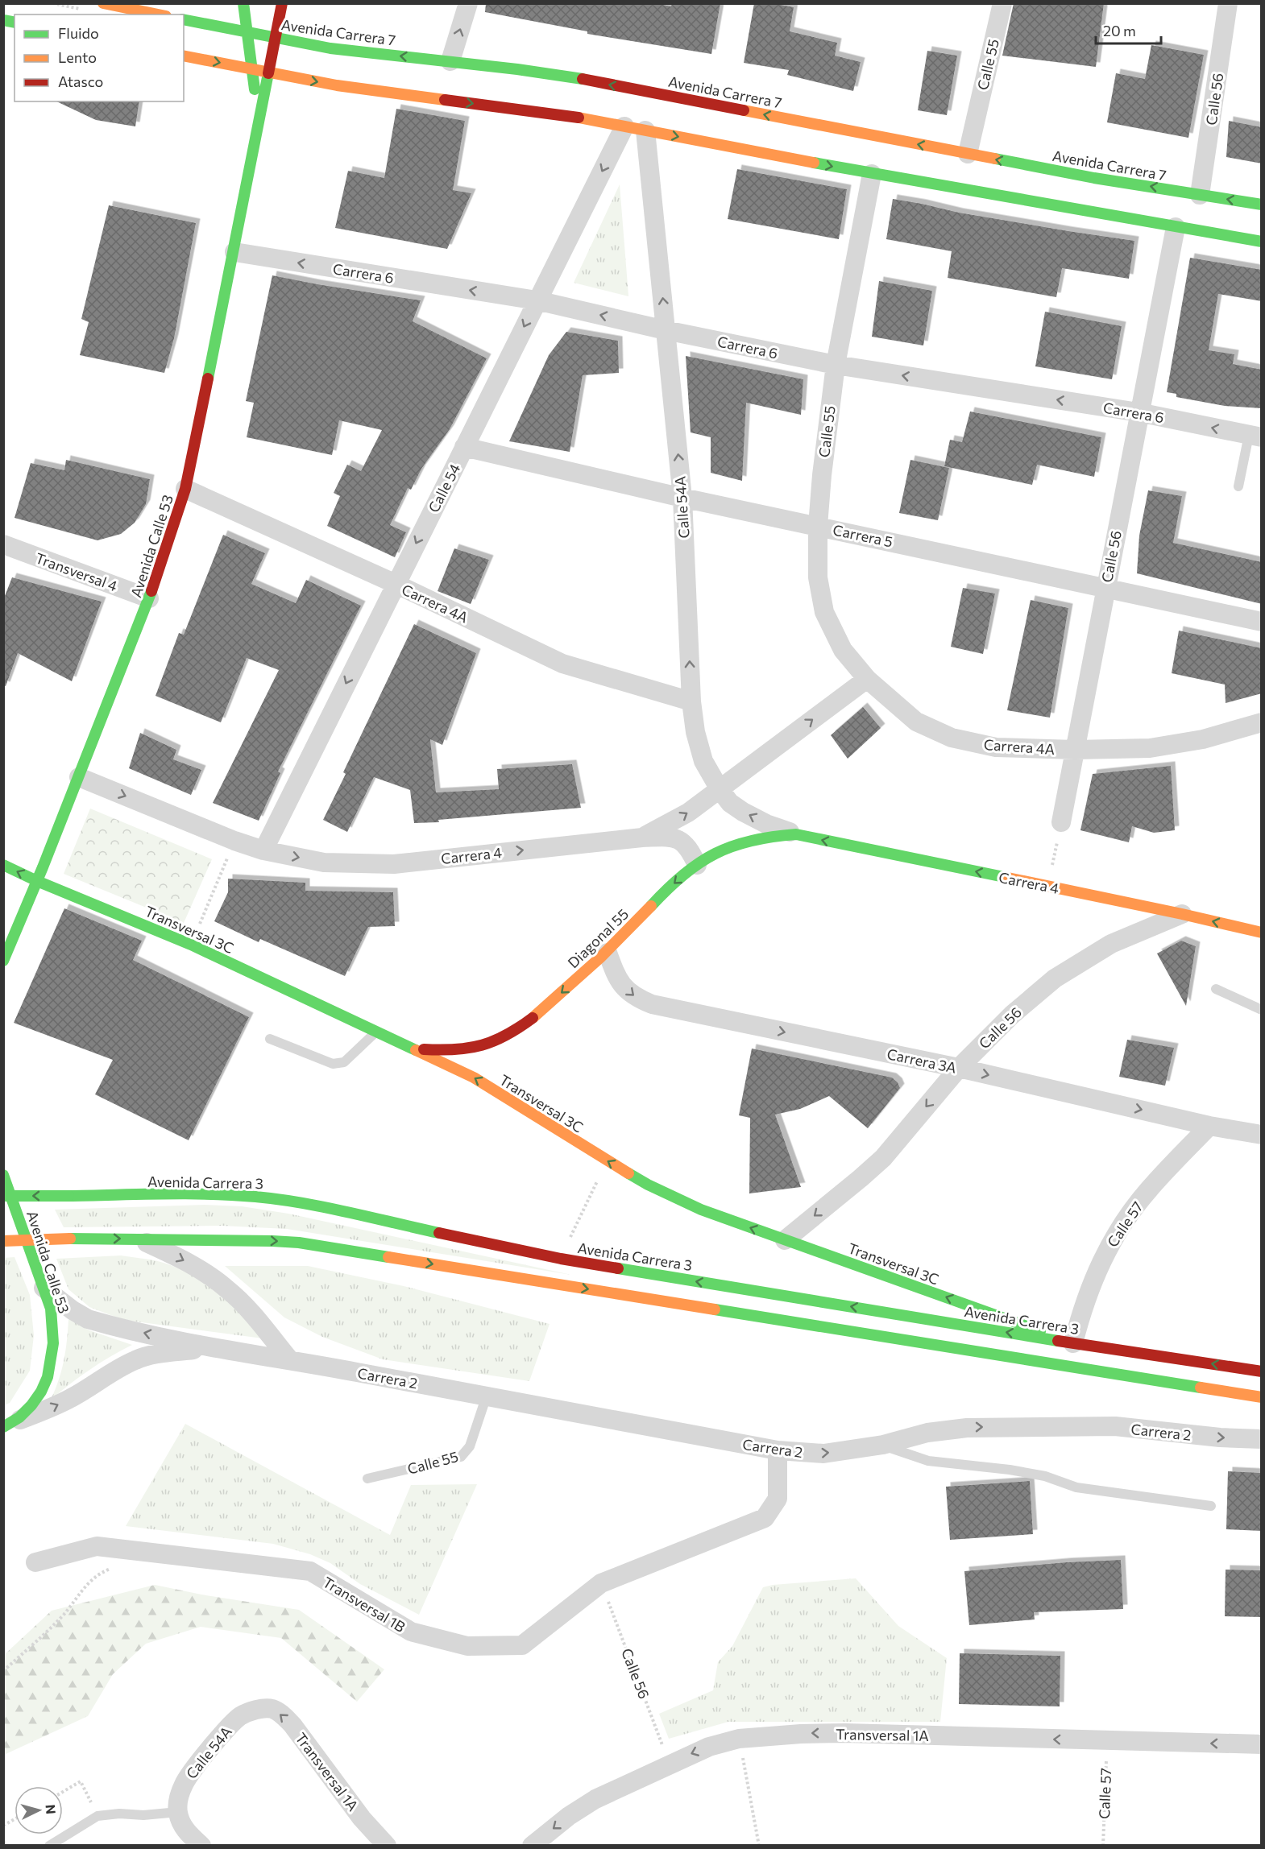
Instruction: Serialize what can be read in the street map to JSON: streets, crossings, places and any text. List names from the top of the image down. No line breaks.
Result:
{"streets":{"main road":["Avenida Carrera 7","Avenida Calle 53","Carrera 4","Transversal 3C","Diagonal 55","Avenida Carrera 3"],"street":["Calle 55","Calle 56","Carrera 6","Calle 54","Calle 54A","Carrera 5","Transversal 4","Carrera 4A","Carrera 3A","Calle 57","Carrera 2","Transversal 1B","Transversal 1A"]},"crossings":[["Avenida Carrera 7","Calle 55"],["Avenida Carrera 7","Calle 56"],["Avenida Carrera 7","Avenida Calle 53"],["Calle 55","Carrera 6"],["Calle 55","Carrera 5"],["Calle 55","Carrera 4A"],["Calle 55","Carrera 2"],["Calle 56","Carrera 6"],["Calle 56","Carrera 5"],["Calle 56","Carrera 4A"],["Calle 56","Carrera 4"],["Calle 56","Transversal 3C"],["Calle 56","Carrera 3A"],["Calle 56","Transversal 1B"],["Calle 56","Transversal 1A"],["Carrera 6","Calle 54"],["Carrera 6","Calle 54A"],["Carrera 6","Avenida Calle 53"],["Calle 54","Carrera 5"],["Calle 54","Carrera 4A"],["Calle 54","Carrera 4"],["Calle 54A","Carrera 5"],["Calle 54A","Carrera 4A"],["Calle 54A","Carrera 4"],["Calle 54A","Diagonal 55"],["Calle 54A","Transversal 1A"],["Avenida Calle 53","Transversal 4"],["Avenida Calle 53","Carrera 4A"],["Avenida Calle 53","Carrera 4"],["Avenida Calle 53","Transversal 3C"],["Avenida Calle 53","Carrera 2"],["Carrera 4","Diagonal 55"],["Transversal 3C","Diagonal 55"],["Transversal 3C","Avenida Carrera 3"],["Transversal 3C","Calle 57"],["Diagonal 55","Carrera 3A"],["Carrera 3A","Calle 57"],["Avenida Carrera 3","Calle 57"],["Calle 57","Transversal 1A"],["Carrera 2","Transversal 1B"]],"one_way":["Carrera 6","Calle 54","Calle 54A","Diagonal 55","Carrera 3A","Transversal 1A"],"legend":["Fluido","Lento","Atasco"],"scale_bar":"20 m","north":"right"}
